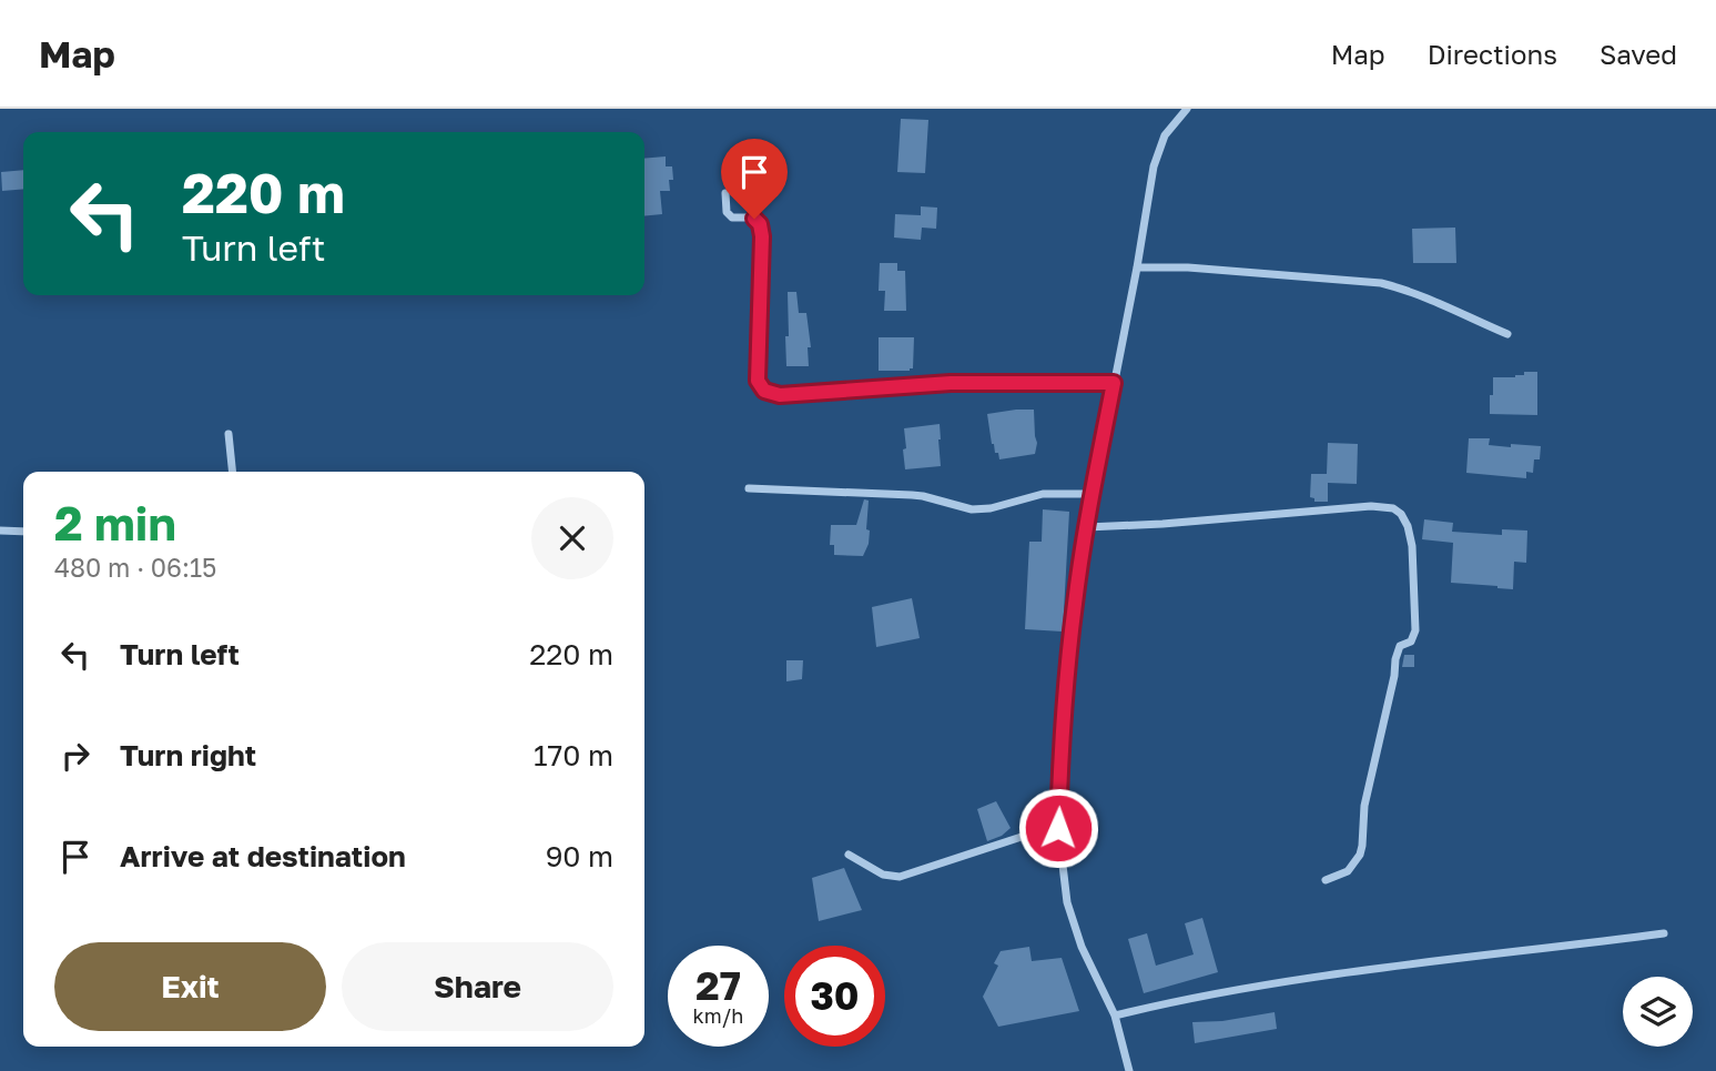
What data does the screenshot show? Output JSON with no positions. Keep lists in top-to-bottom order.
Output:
{
  "page": {
    "header": "Map",
    "nav": ["Map", "Directions", "Saved"],
    "turn": ["220 m", "Turn left"],
    "heading": ["2 min", "480 m · 06:15"],
    "list": [
      {
        "name": "Turn left",
        "value": "220 m"
      },
      {
        "name": "Turn right",
        "value": "170 m"
      },
      {
        "name": "Arrive at destination",
        "value": "90 m"
      }
    ],
    "buttons": ["Exit", "Share"],
    "speed": "27 km/h",
    "limit": "30"
  }
}
